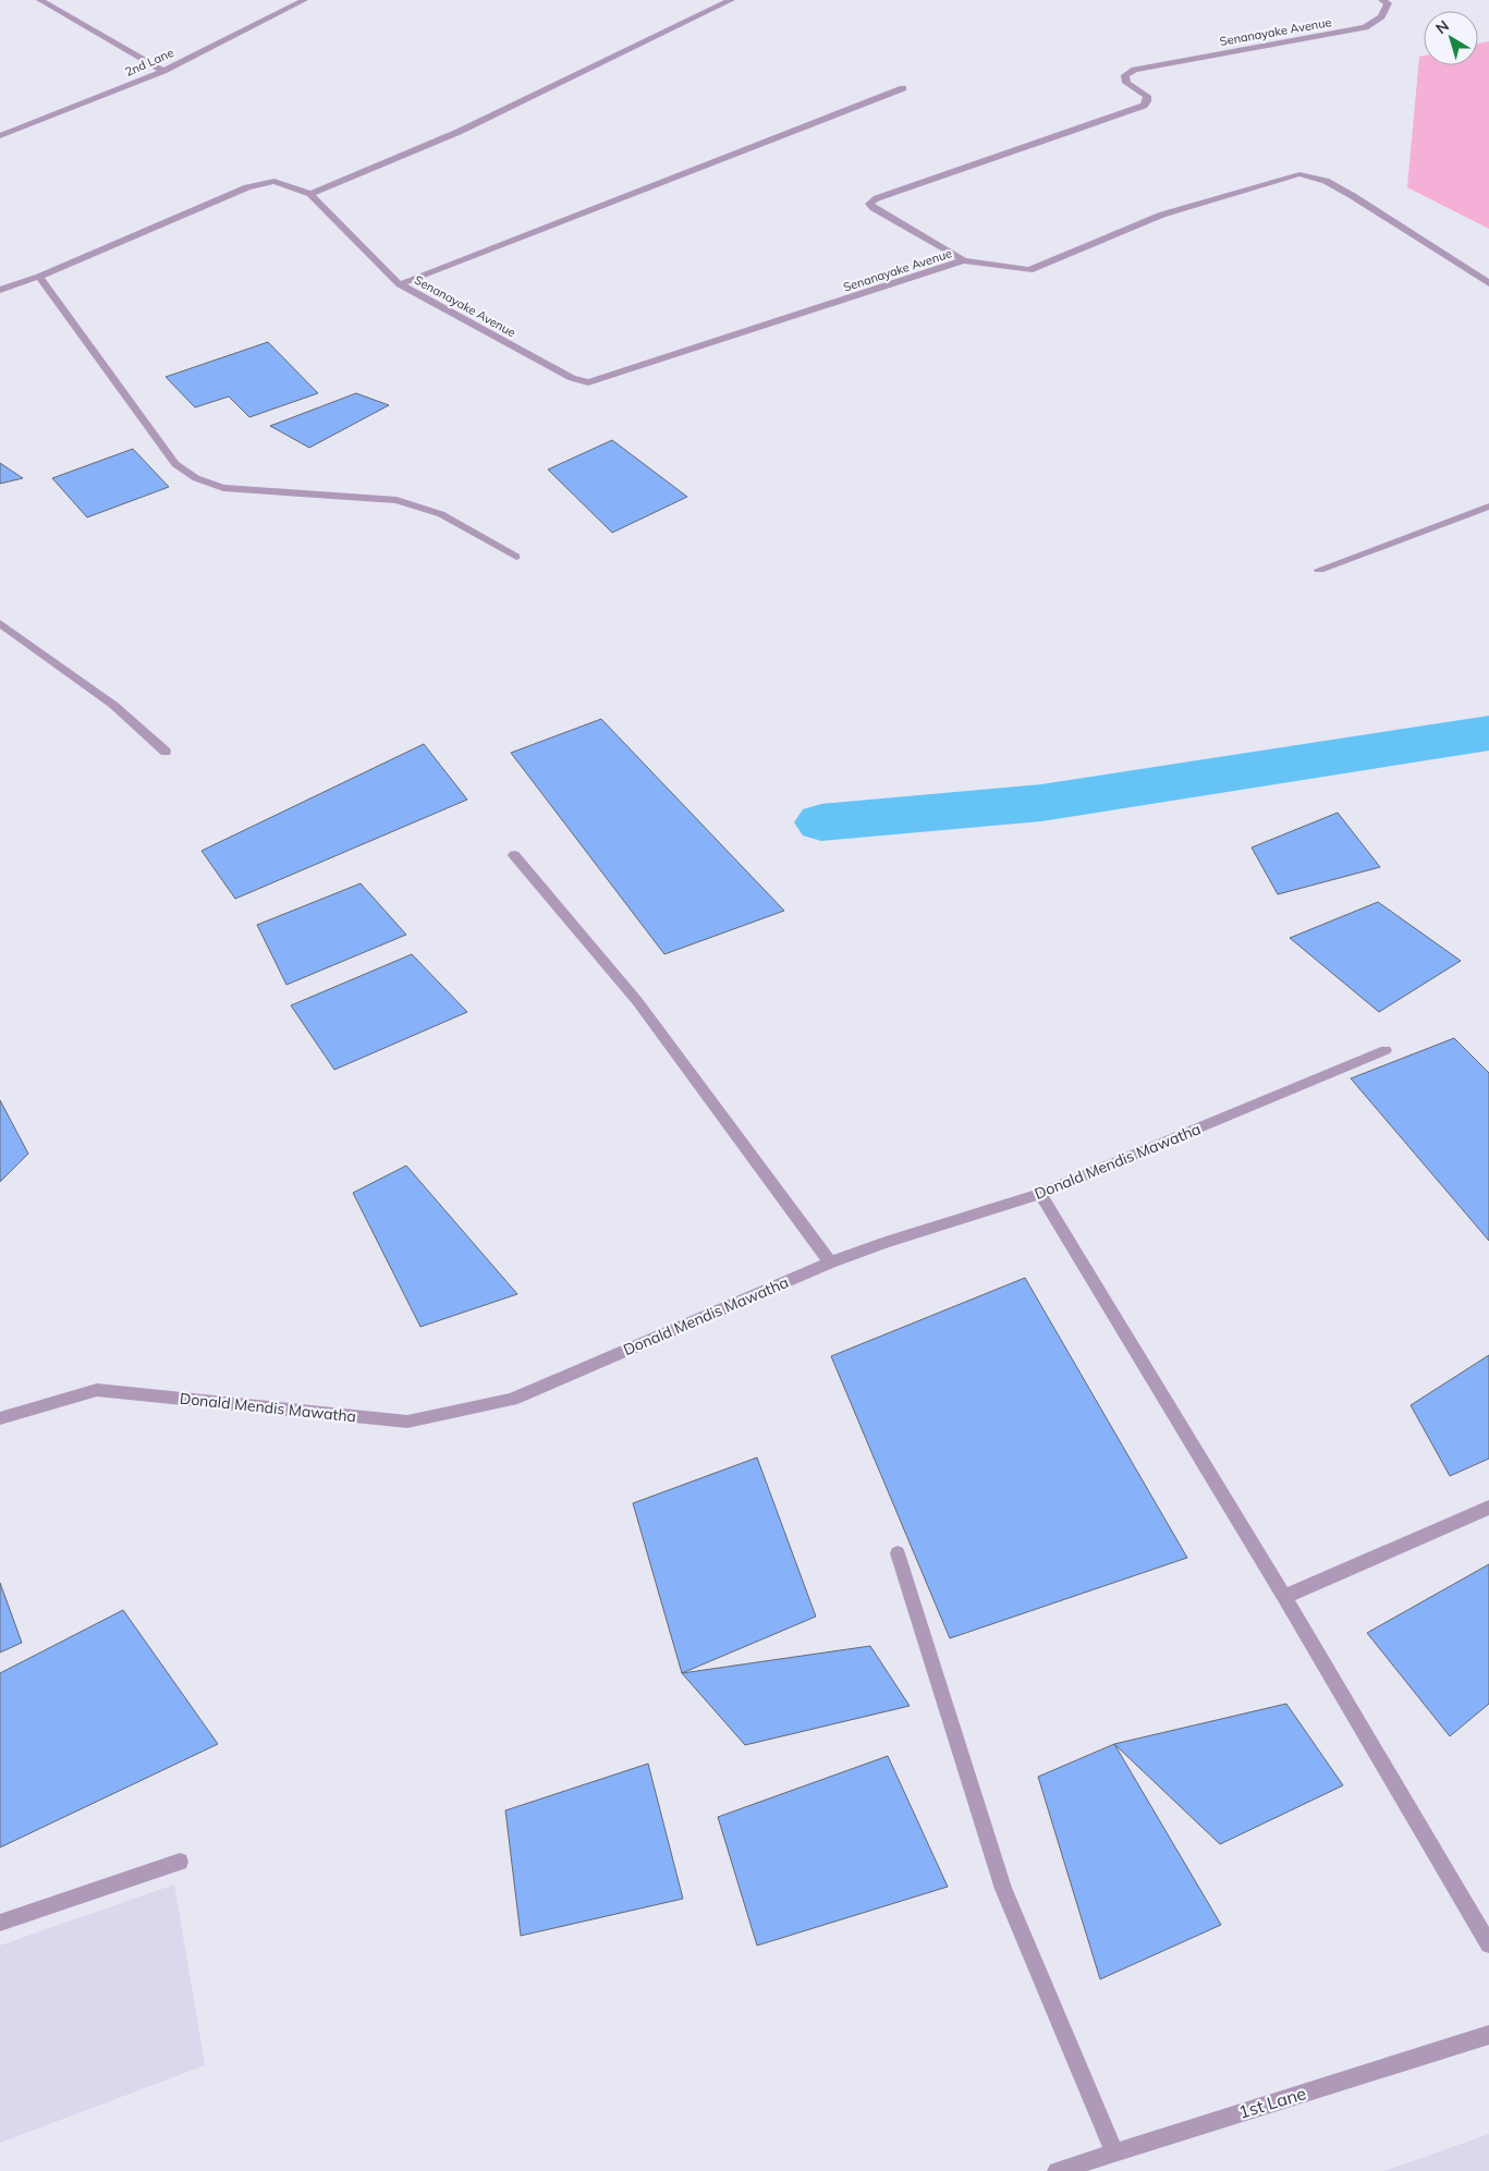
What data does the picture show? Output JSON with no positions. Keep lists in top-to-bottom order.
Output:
{
  "streets": {
    "street": [
      "Senanayake Avenue",
      "2nd Lane",
      "Donald Mendis Mawatha",
      "1st Lane"
    ]
  },
  "north": "top left"
}
